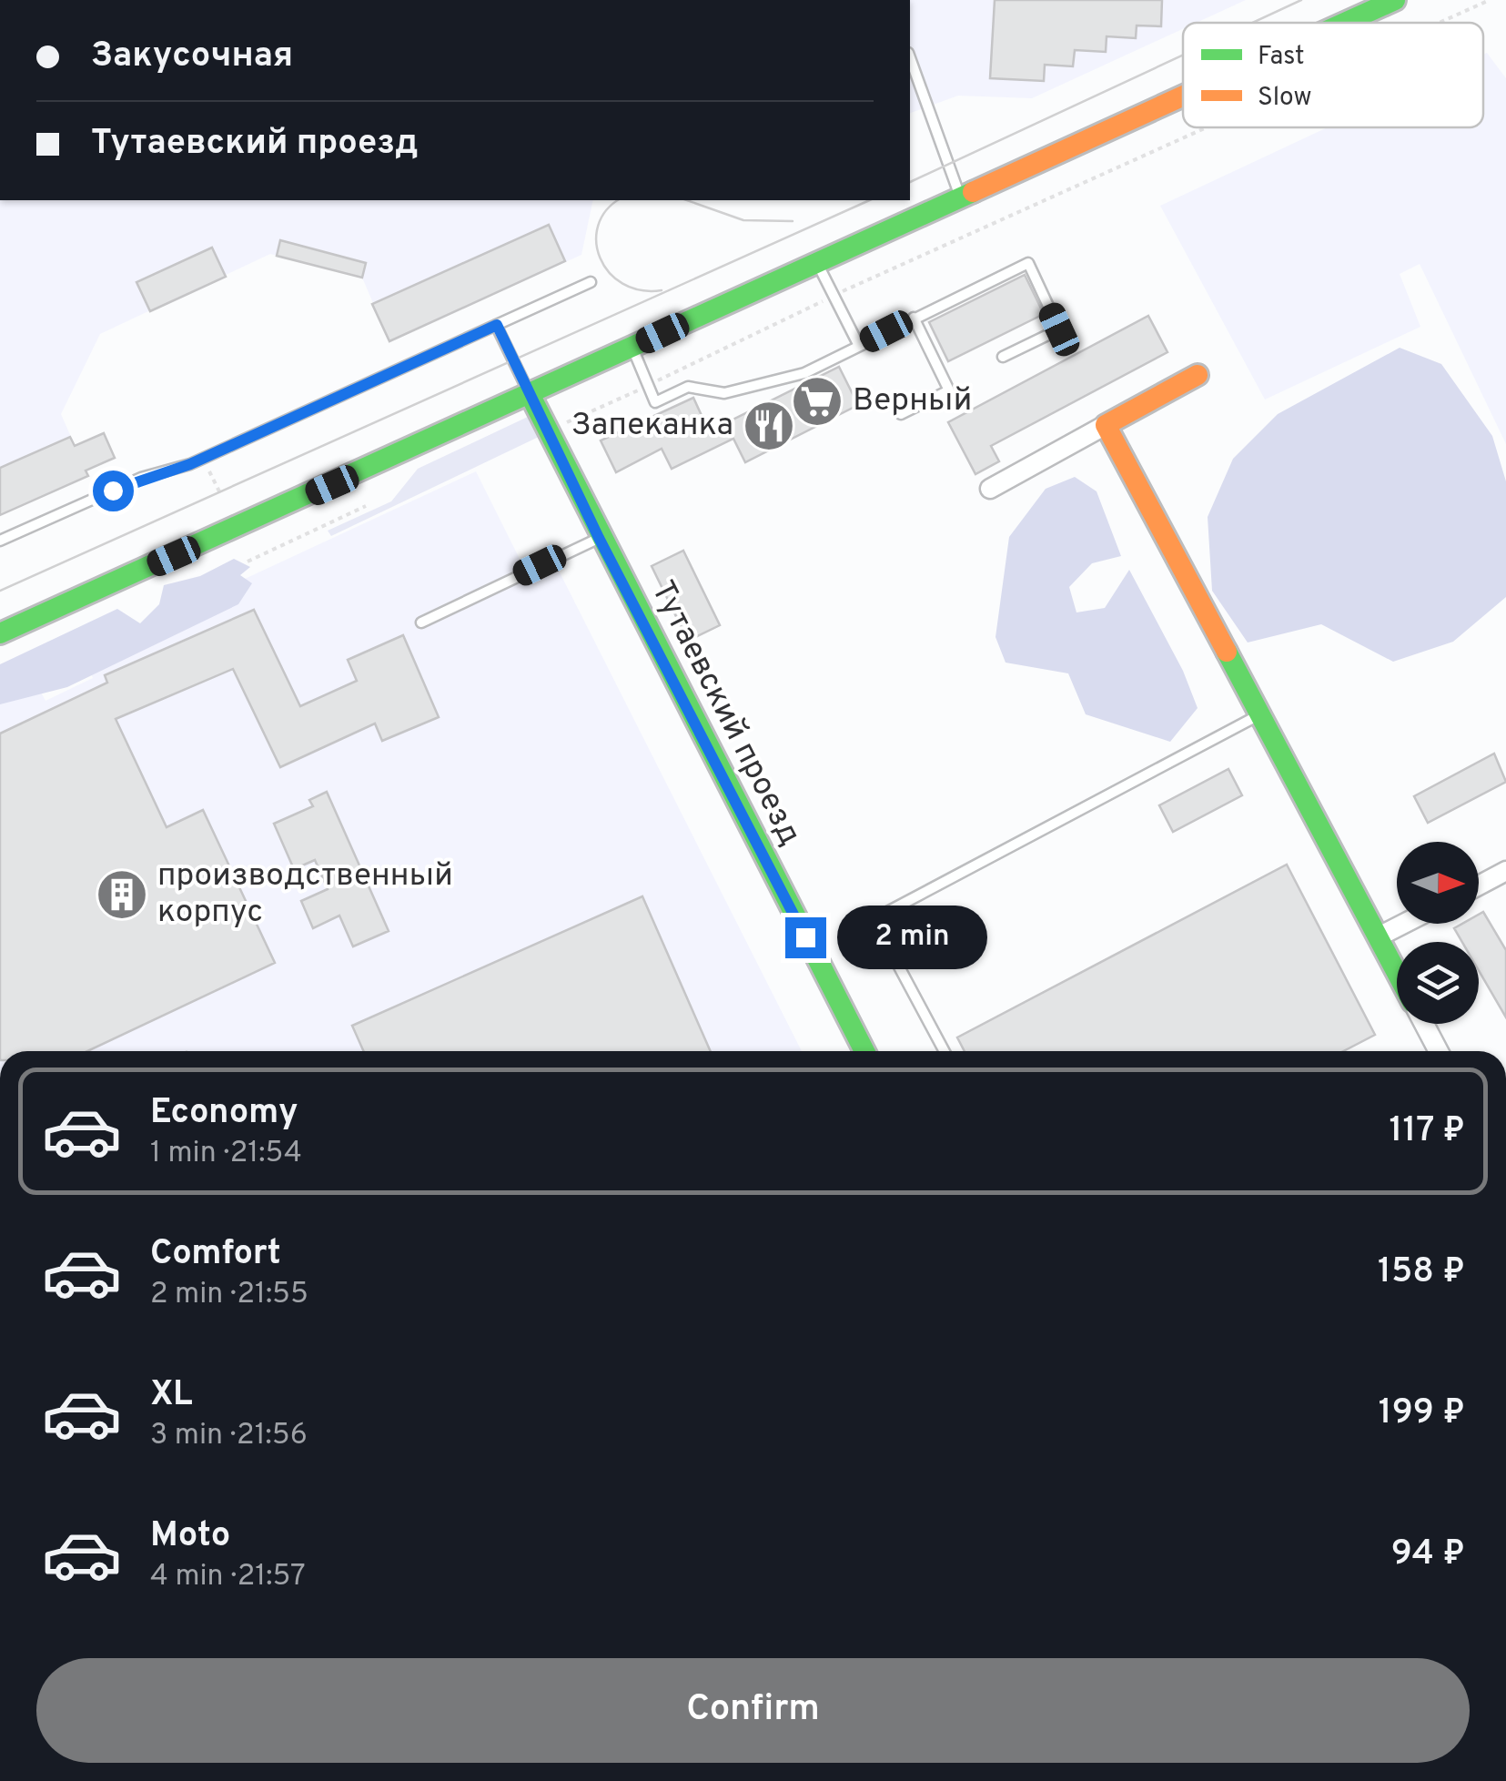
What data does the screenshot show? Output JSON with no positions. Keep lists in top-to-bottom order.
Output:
{
  "streets": {
    "main road": ["Тутаевский проезд"]
  },
  "places": {
    "supermarket": ["Верный"],
    "restaurant": ["Запеканка"],
    "building": ["производственный корпус"]
  },
  "legend": ["Fast", "Slow"],
  "north": "right",
  "page": {
    "banner": ["Закусочная", "Тутаевский проезд"],
    "bubble": "2 min",
    "list": [
      {
        "name": "Economy",
        "note": "1 min · 21:54",
        "value": "117 ₽"
      },
      {
        "name": "Comfort",
        "note": "2 min · 21:55",
        "value": "158 ₽"
      },
      {
        "name": "XL",
        "note": "3 min · 21:56",
        "value": "199 ₽"
      },
      {
        "name": "Moto",
        "note": "4 min · 21:57",
        "value": "94 ₽"
      }
    ],
    "buttons": "Confirm"
  }
}
